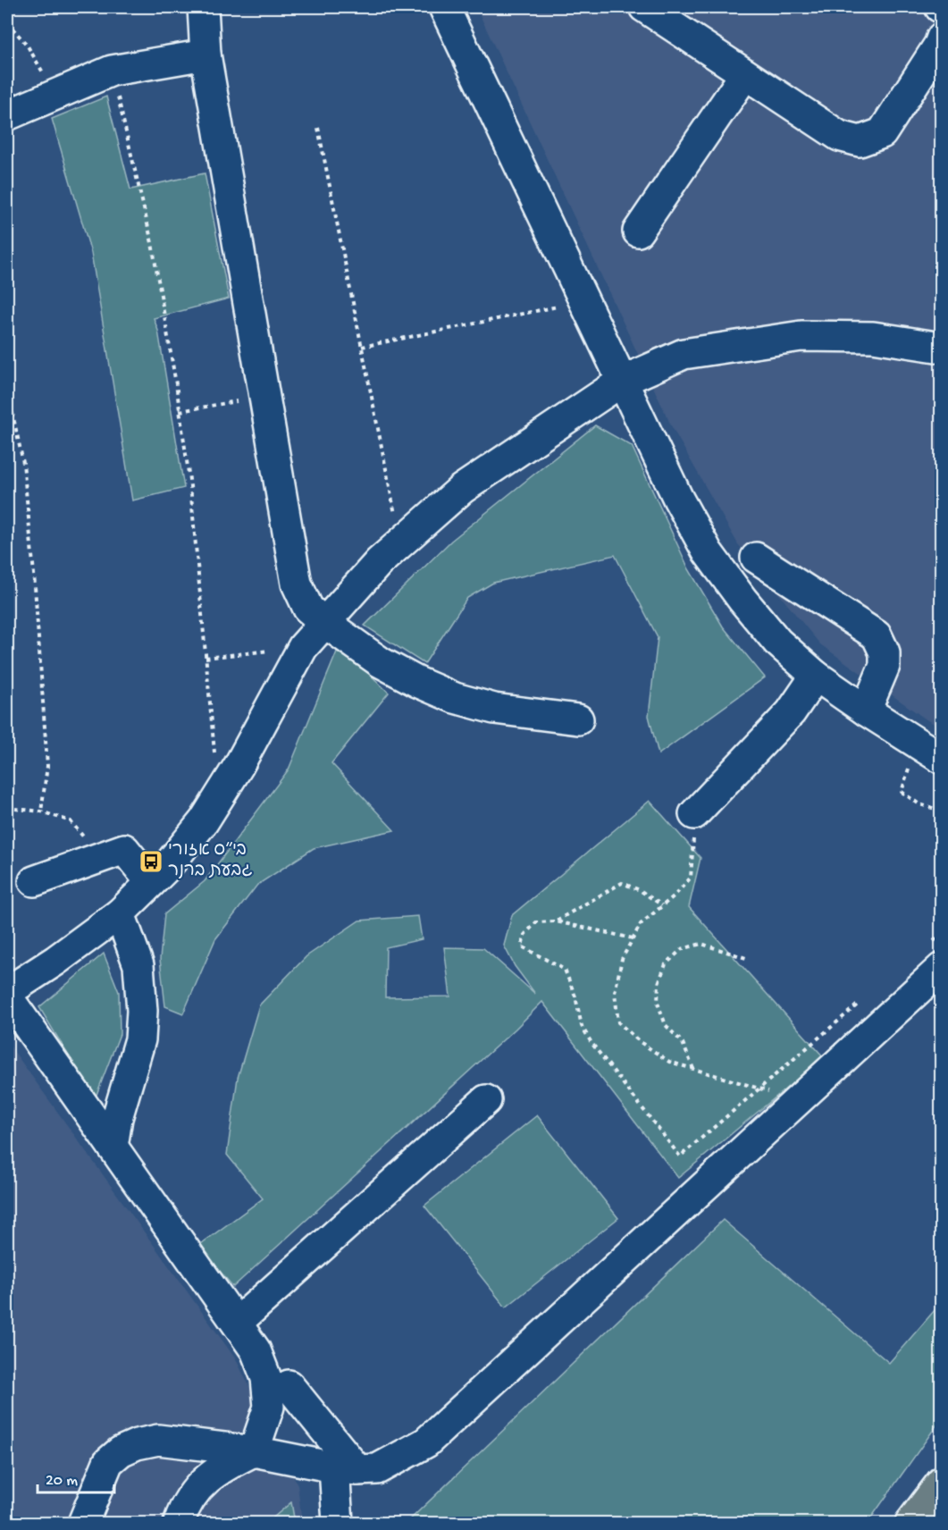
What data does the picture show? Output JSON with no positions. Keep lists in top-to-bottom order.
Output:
{
  "places": {
    "bus stop": ["בי״ס אזורי גבעת ברנר"]
  },
  "scale_bar": "20 m"
}
